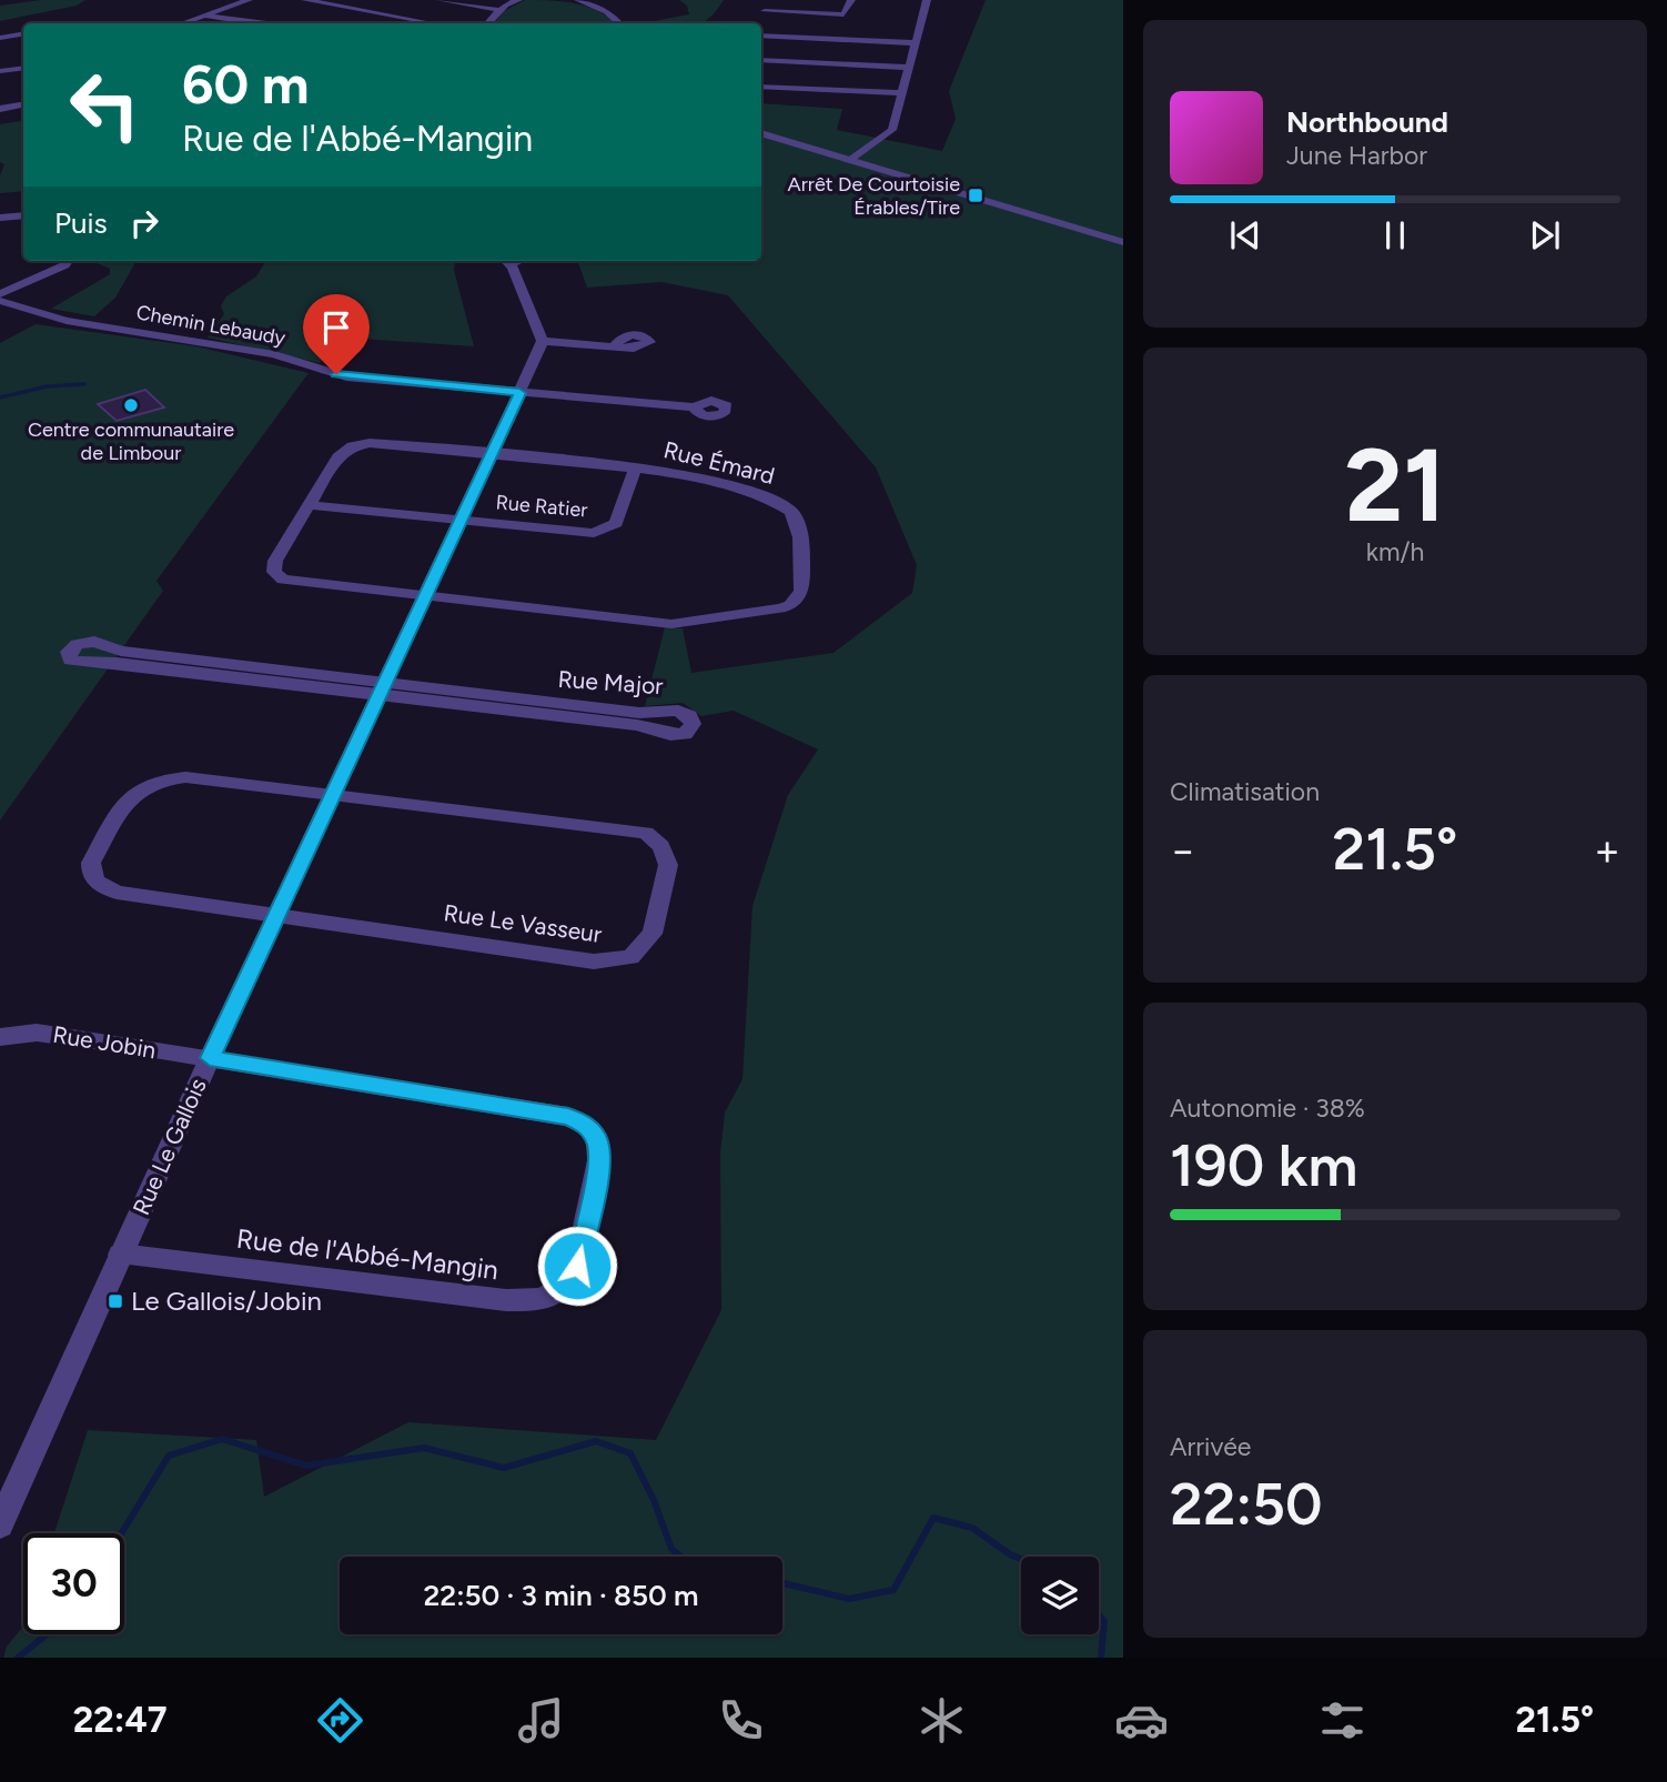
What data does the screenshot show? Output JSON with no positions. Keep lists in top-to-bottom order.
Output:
{
  "streets": {
    "street": [
      "Chemin Lebaudy",
      "Rue Émard",
      "Rue Ratier",
      "Rue Major",
      "Rue Le Vasseur",
      "Rue Jobin",
      "Rue Le Gallois",
      "Rue de l'Abbé-Mangin"
    ]
  },
  "crossings": [
    ["Chemin Lebaudy", "Rue Le Gallois"],
    ["Rue Émard", "Rue Ratier"],
    ["Rue Émard", "Rue Le Gallois"],
    ["Rue Ratier", "Rue Le Gallois"],
    ["Rue Major", "Rue Le Gallois"],
    ["Rue Le Vasseur", "Rue Le Gallois"],
    ["Rue Jobin", "Rue Le Gallois"],
    ["Rue Jobin", "Rue de l'Abbé-Mangin"],
    ["Rue Le Gallois", "Rue de l'Abbé-Mangin"]
  ],
  "places": {
    "transit": ["Arrêt De Courtoisie Érables/Tire", "Le Gallois/Jobin"],
    "other": ["Centre communautaire de Limbour"]
  },
  "page": {
    "turn": ["60 m", "Rue de l'Abbé-Mangin"],
    "song": ["Northbound", "June Harbor"],
    "then": "Puis",
    "tile": [
      ["21", "km/h"],
      "Climatisation",
      ["Autonomie · 38%", "190 km"],
      ["Arrivée", "22:50"]
    ],
    "heat": ["−", "21.5°", "+"],
    "limit": "30",
    "trip": "22:50 · 3 min · 850 m",
    "tabs": ["22:47", "21.5°"]
  }
}
